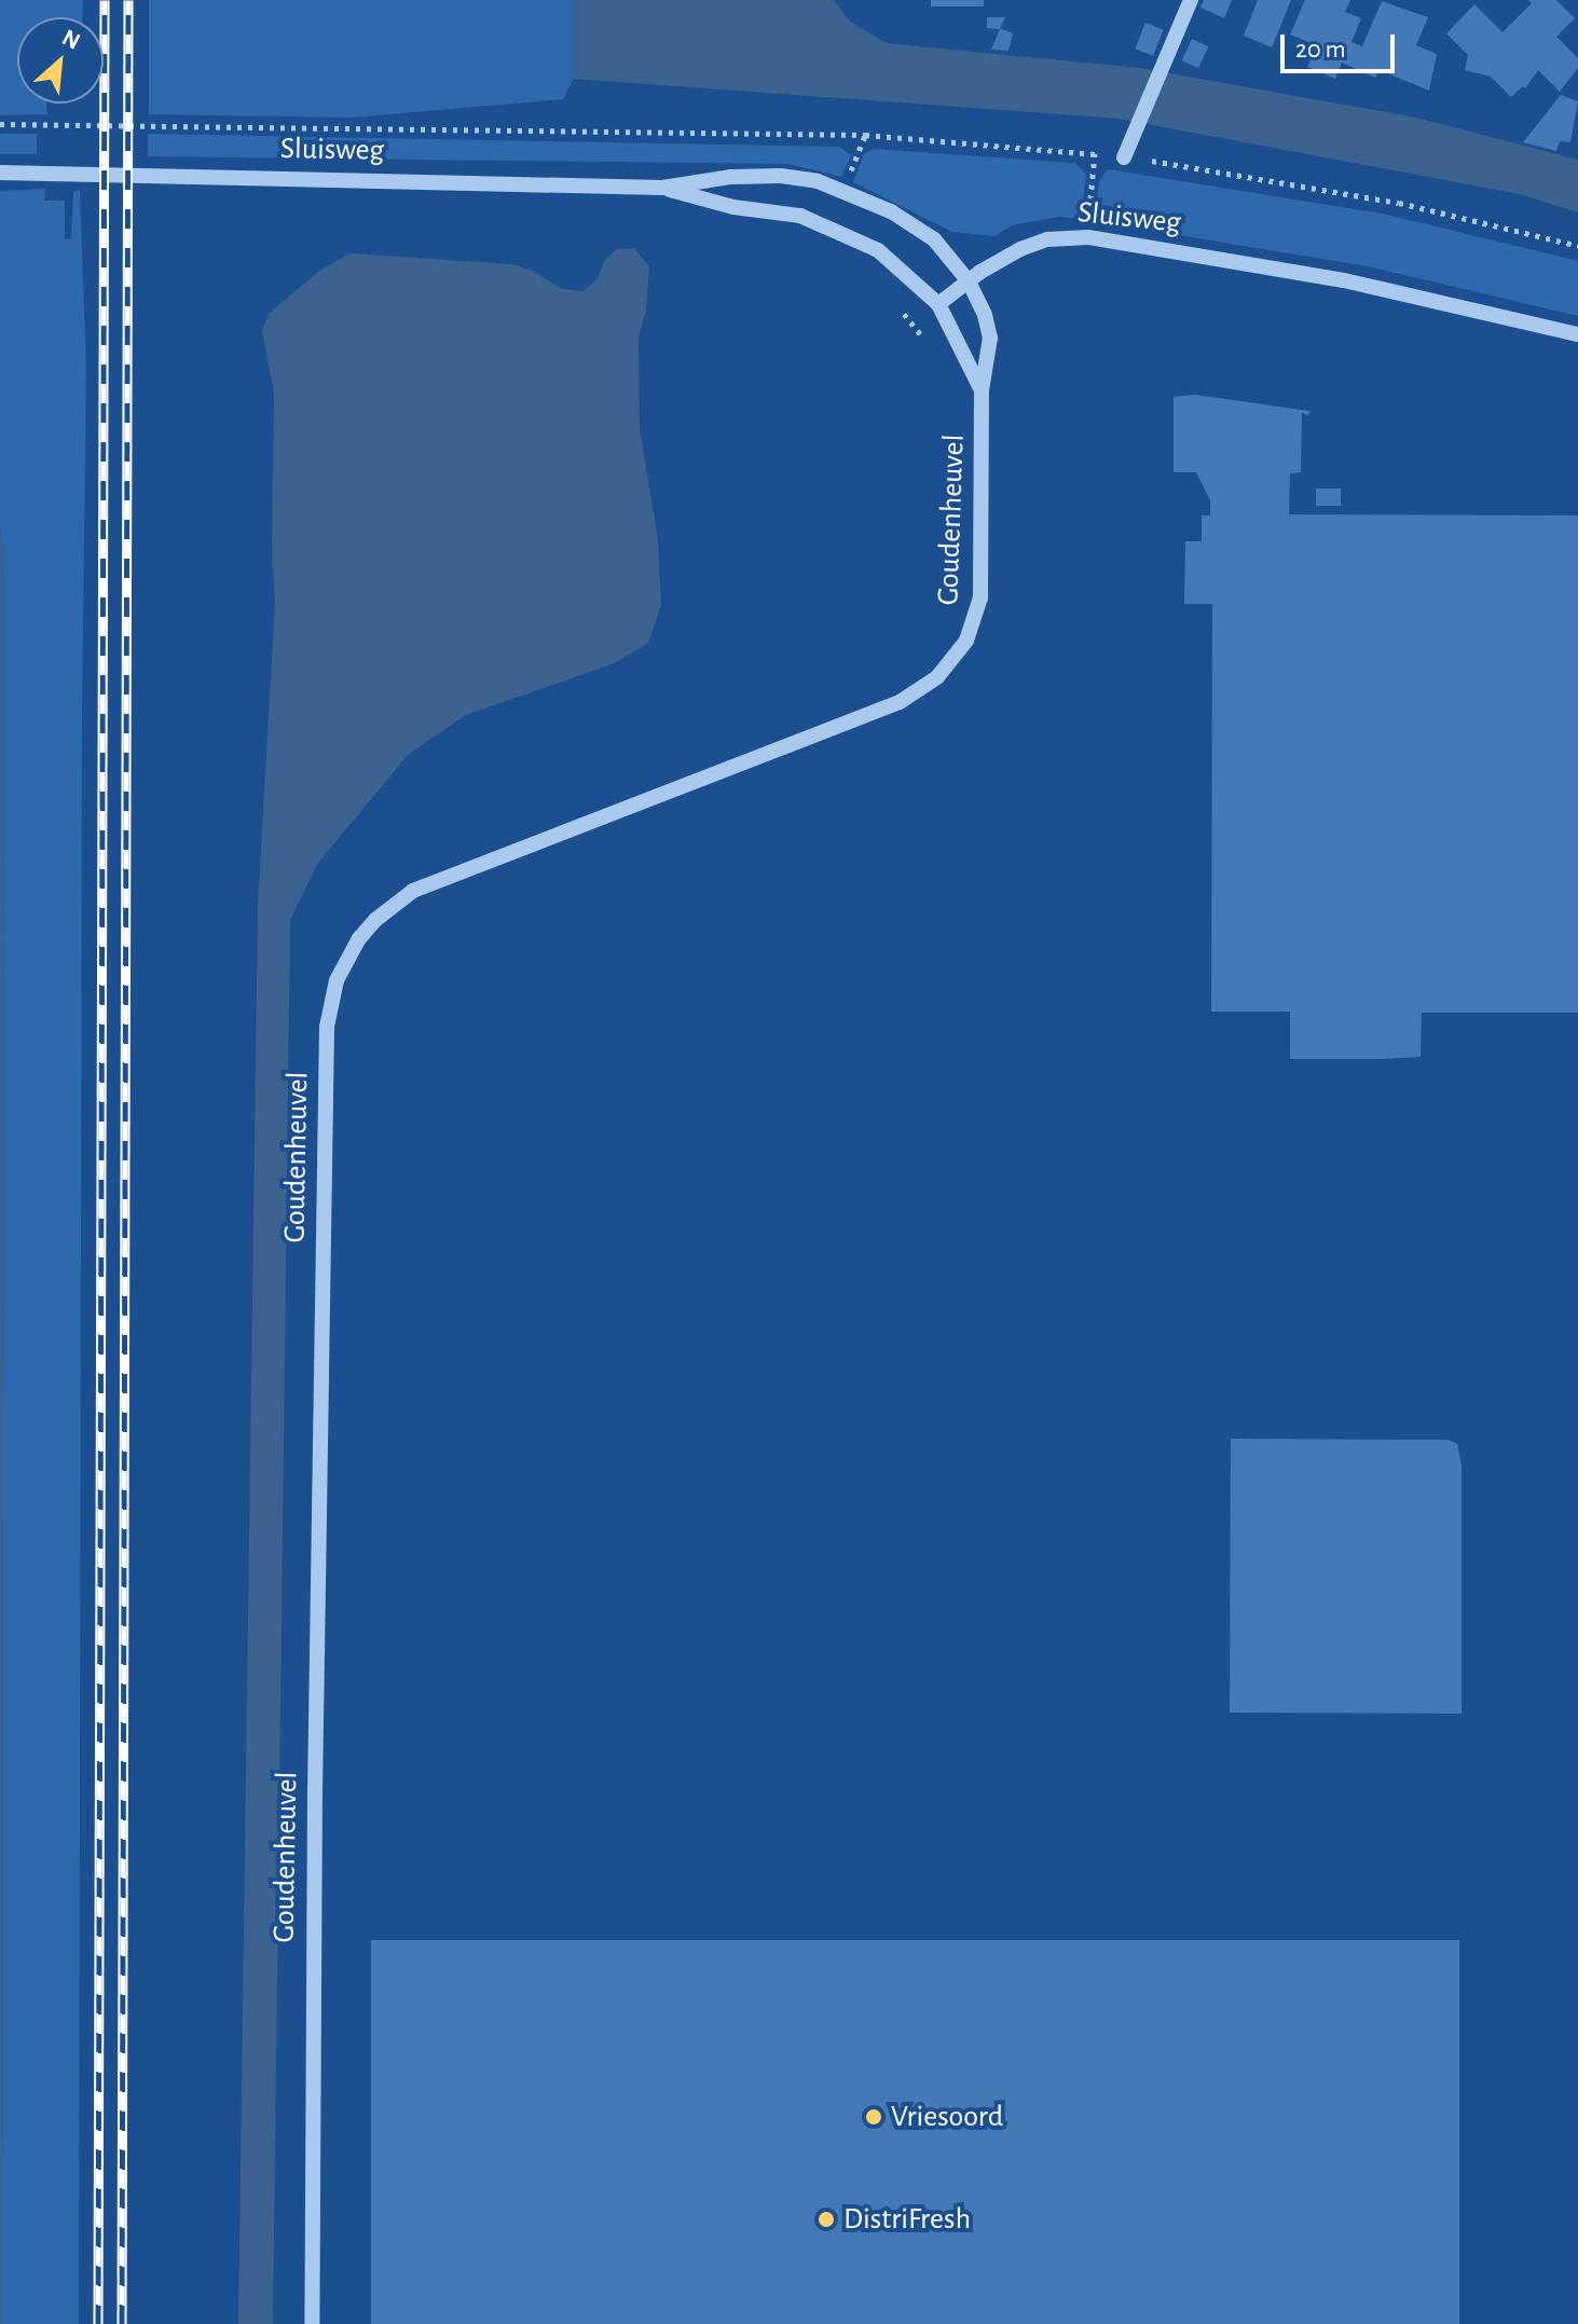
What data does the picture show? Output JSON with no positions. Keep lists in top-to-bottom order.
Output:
{
  "streets": {
    "street": ["Sluisweg", "Goudenheuvel"]
  },
  "crossings": [
    ["Sluisweg", "Goudenheuvel"]
  ],
  "places": ["Vriesoord", "DistriFresh"],
  "scale_bar": "20 m",
  "north": "top right"
}
